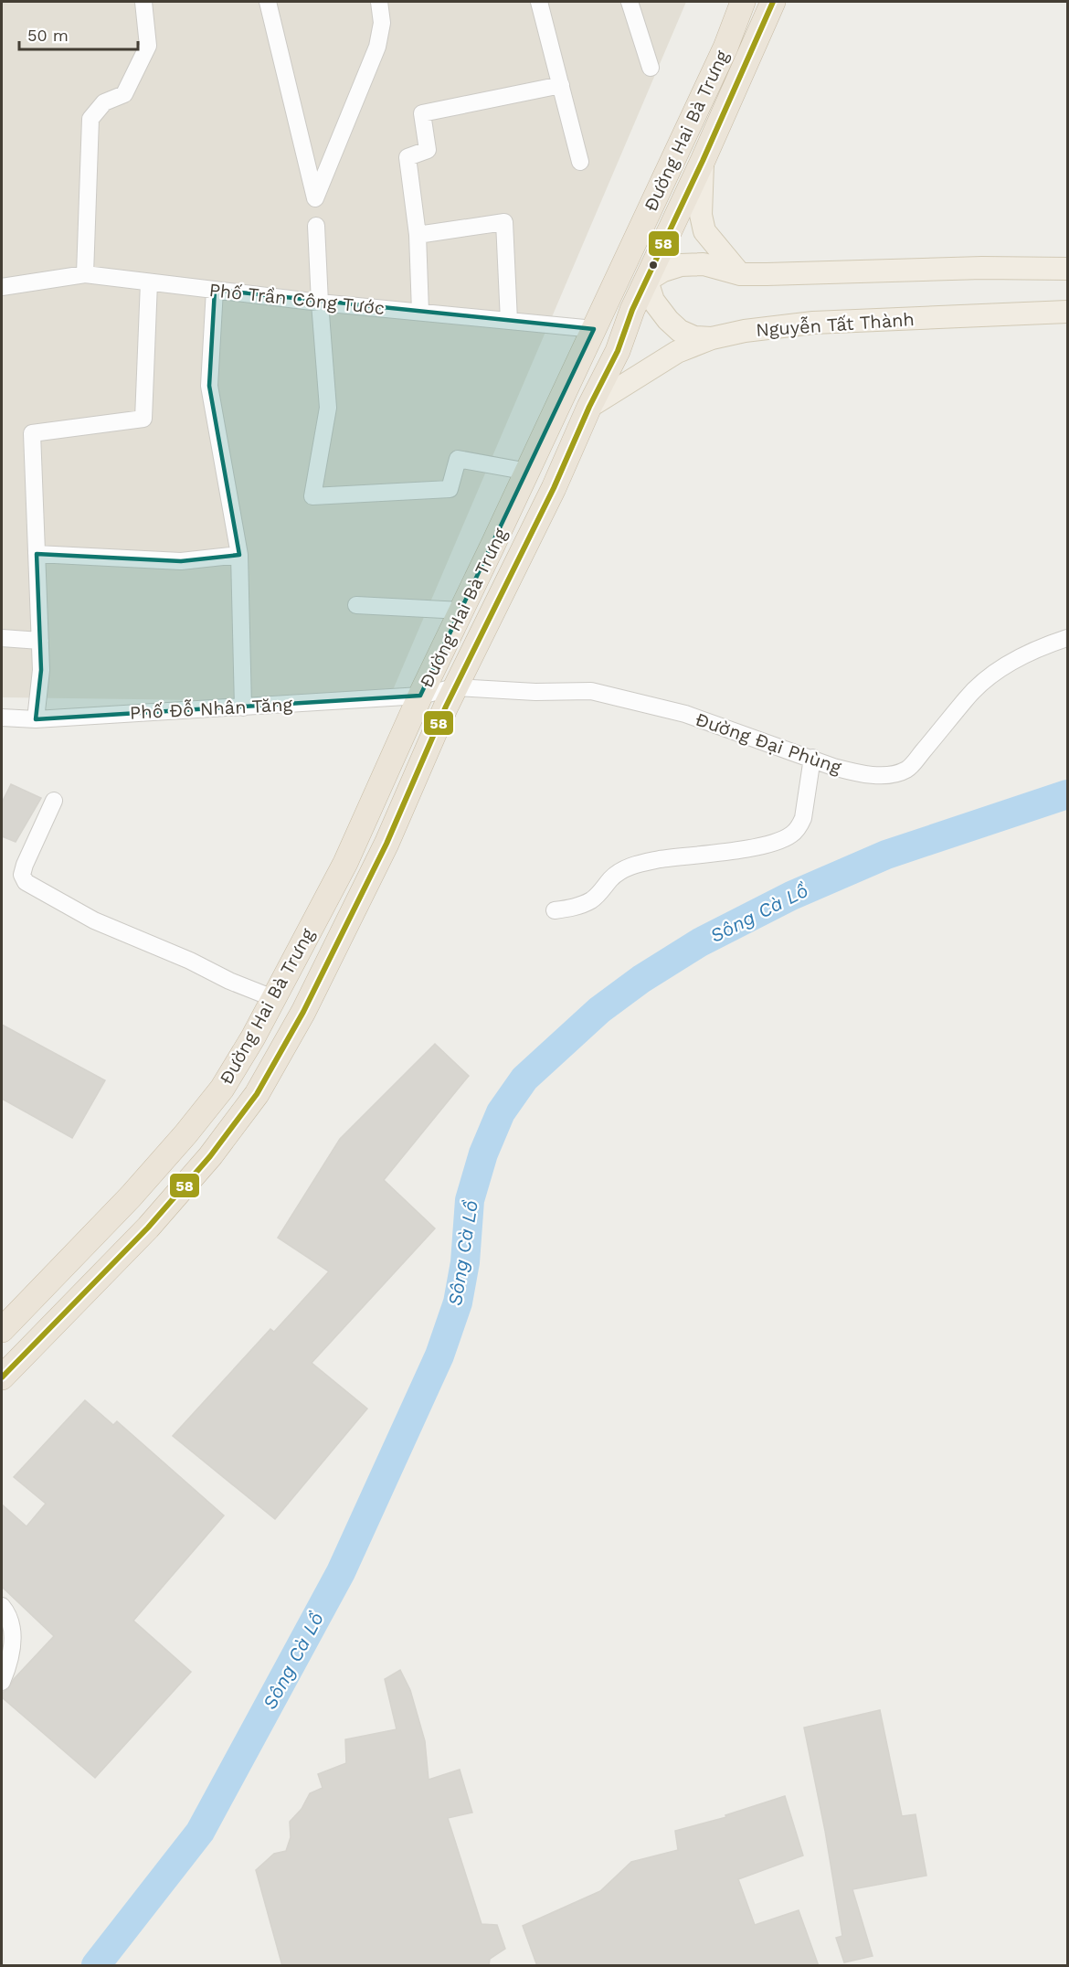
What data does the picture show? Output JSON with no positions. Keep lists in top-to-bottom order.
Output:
{
  "streets": {
    "highway": ["Đường Hai Bà Trưng"],
    "main road": ["Nguyễn Tất Thành"],
    "street": ["Phố Trần Công Tước", "Phố Đỗ Nhân Tăng", "Đường Đại Phùng"]
  },
  "crossings": [
    ["Đường Hai Bà Trưng", "Phố Trần Công Tước"],
    ["Đường Hai Bà Trưng", "Nguyễn Tất Thành"],
    ["Đường Hai Bà Trưng", "Phố Đỗ Nhân Tăng"],
    ["Đường Hai Bà Trưng", "Đường Đại Phùng"],
    ["Phố Đỗ Nhân Tăng", "Đường Đại Phùng"]
  ],
  "water": ["Sông Cà Lồ"],
  "lines": ["transit line 58"],
  "scale_bar": "50 m"
}
